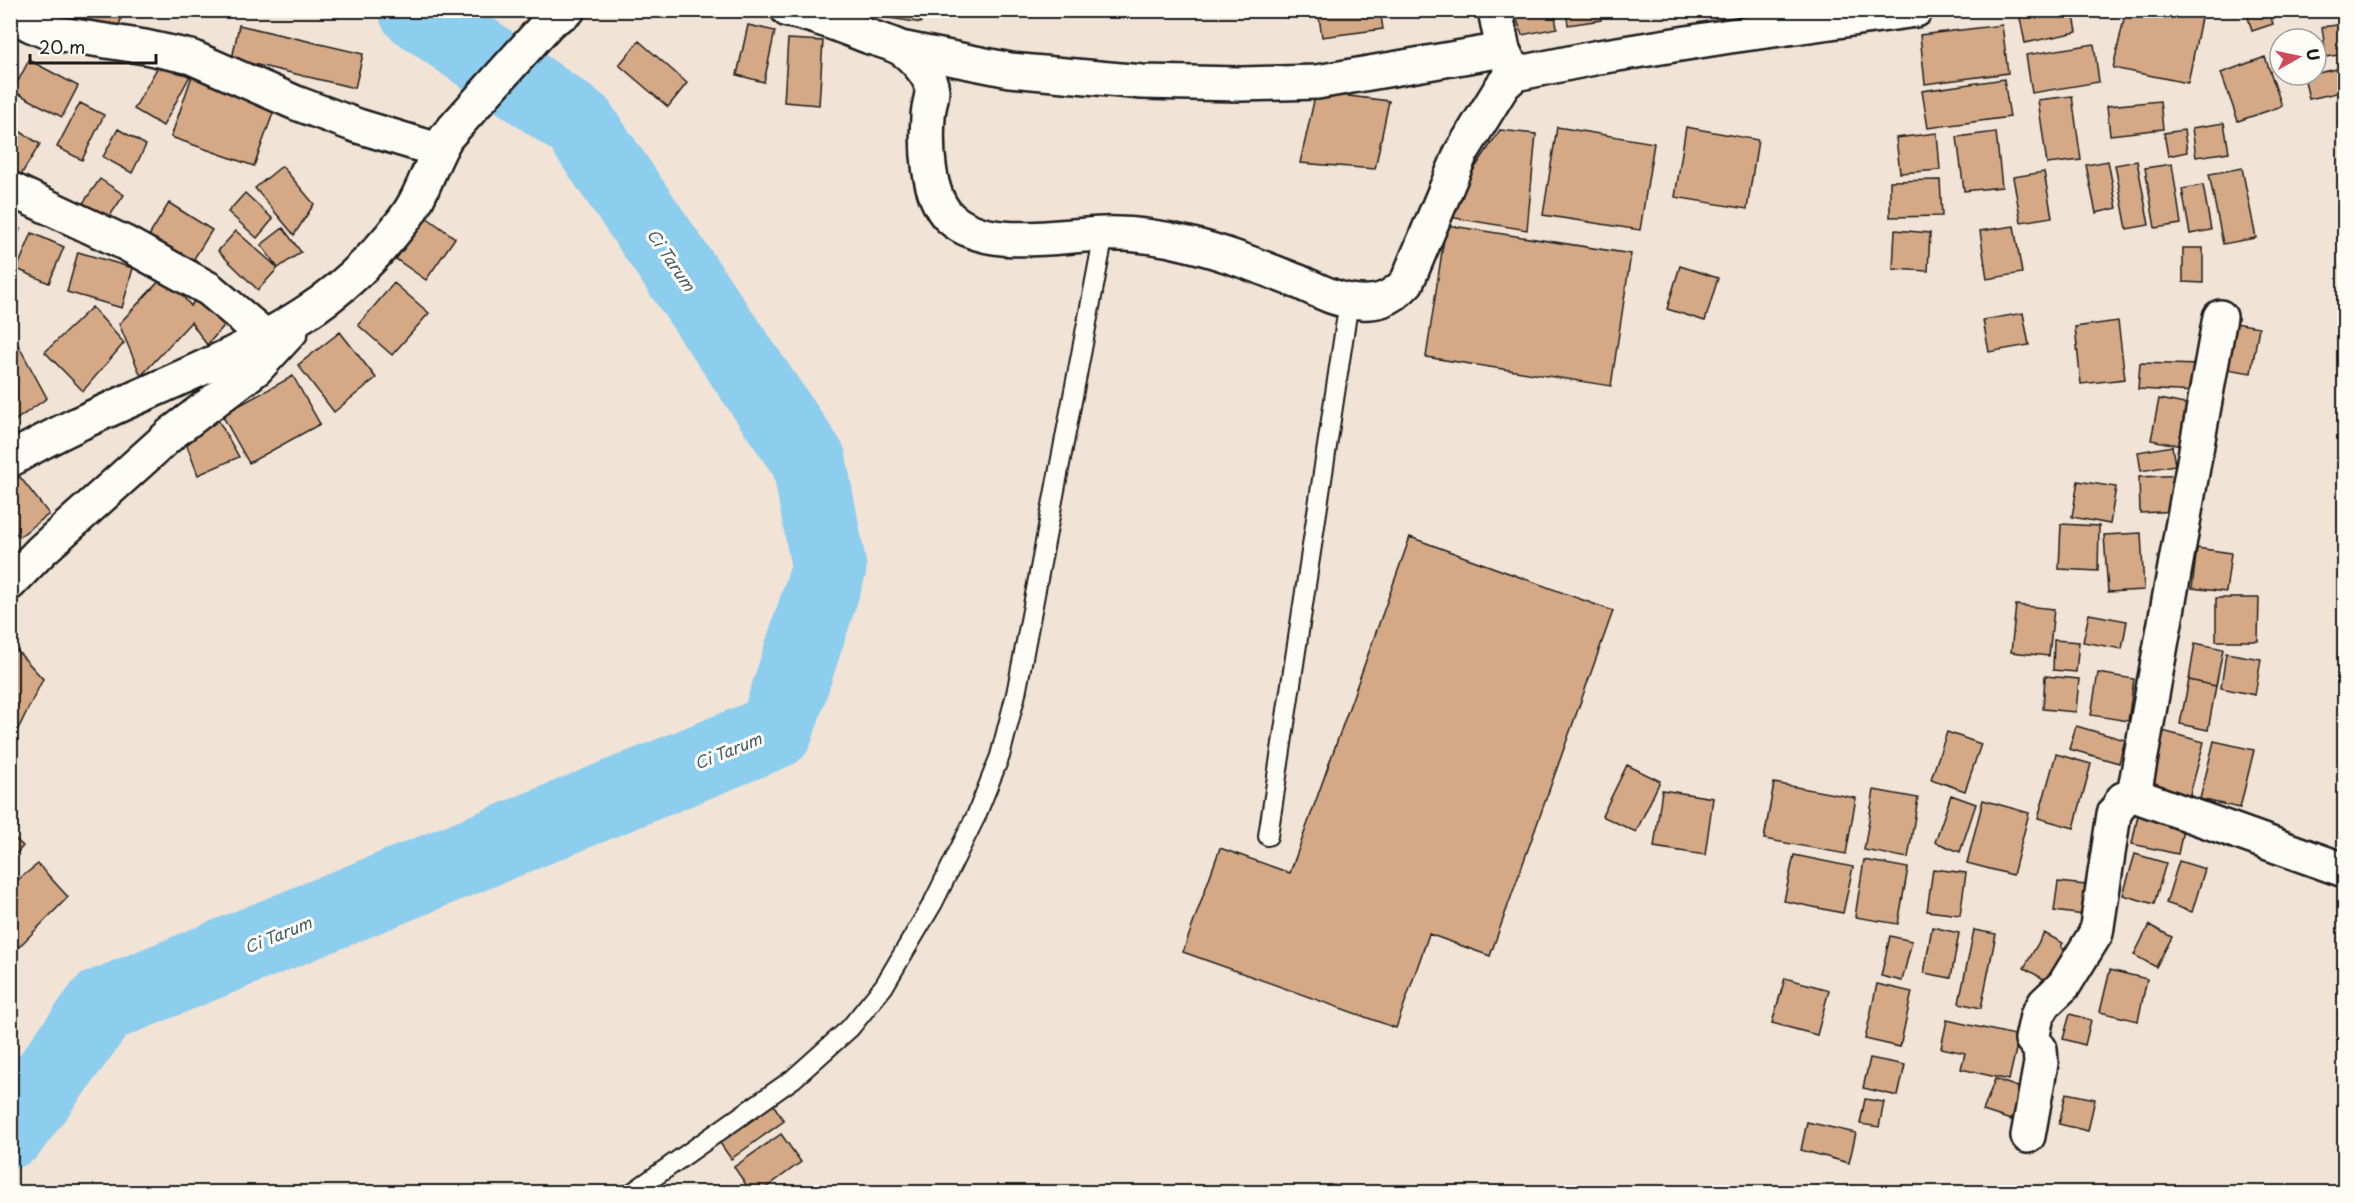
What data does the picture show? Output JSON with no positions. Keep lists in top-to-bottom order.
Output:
{
  "water": ["Ci Tarum"],
  "scale_bar": "20 m",
  "north": "right"
}
